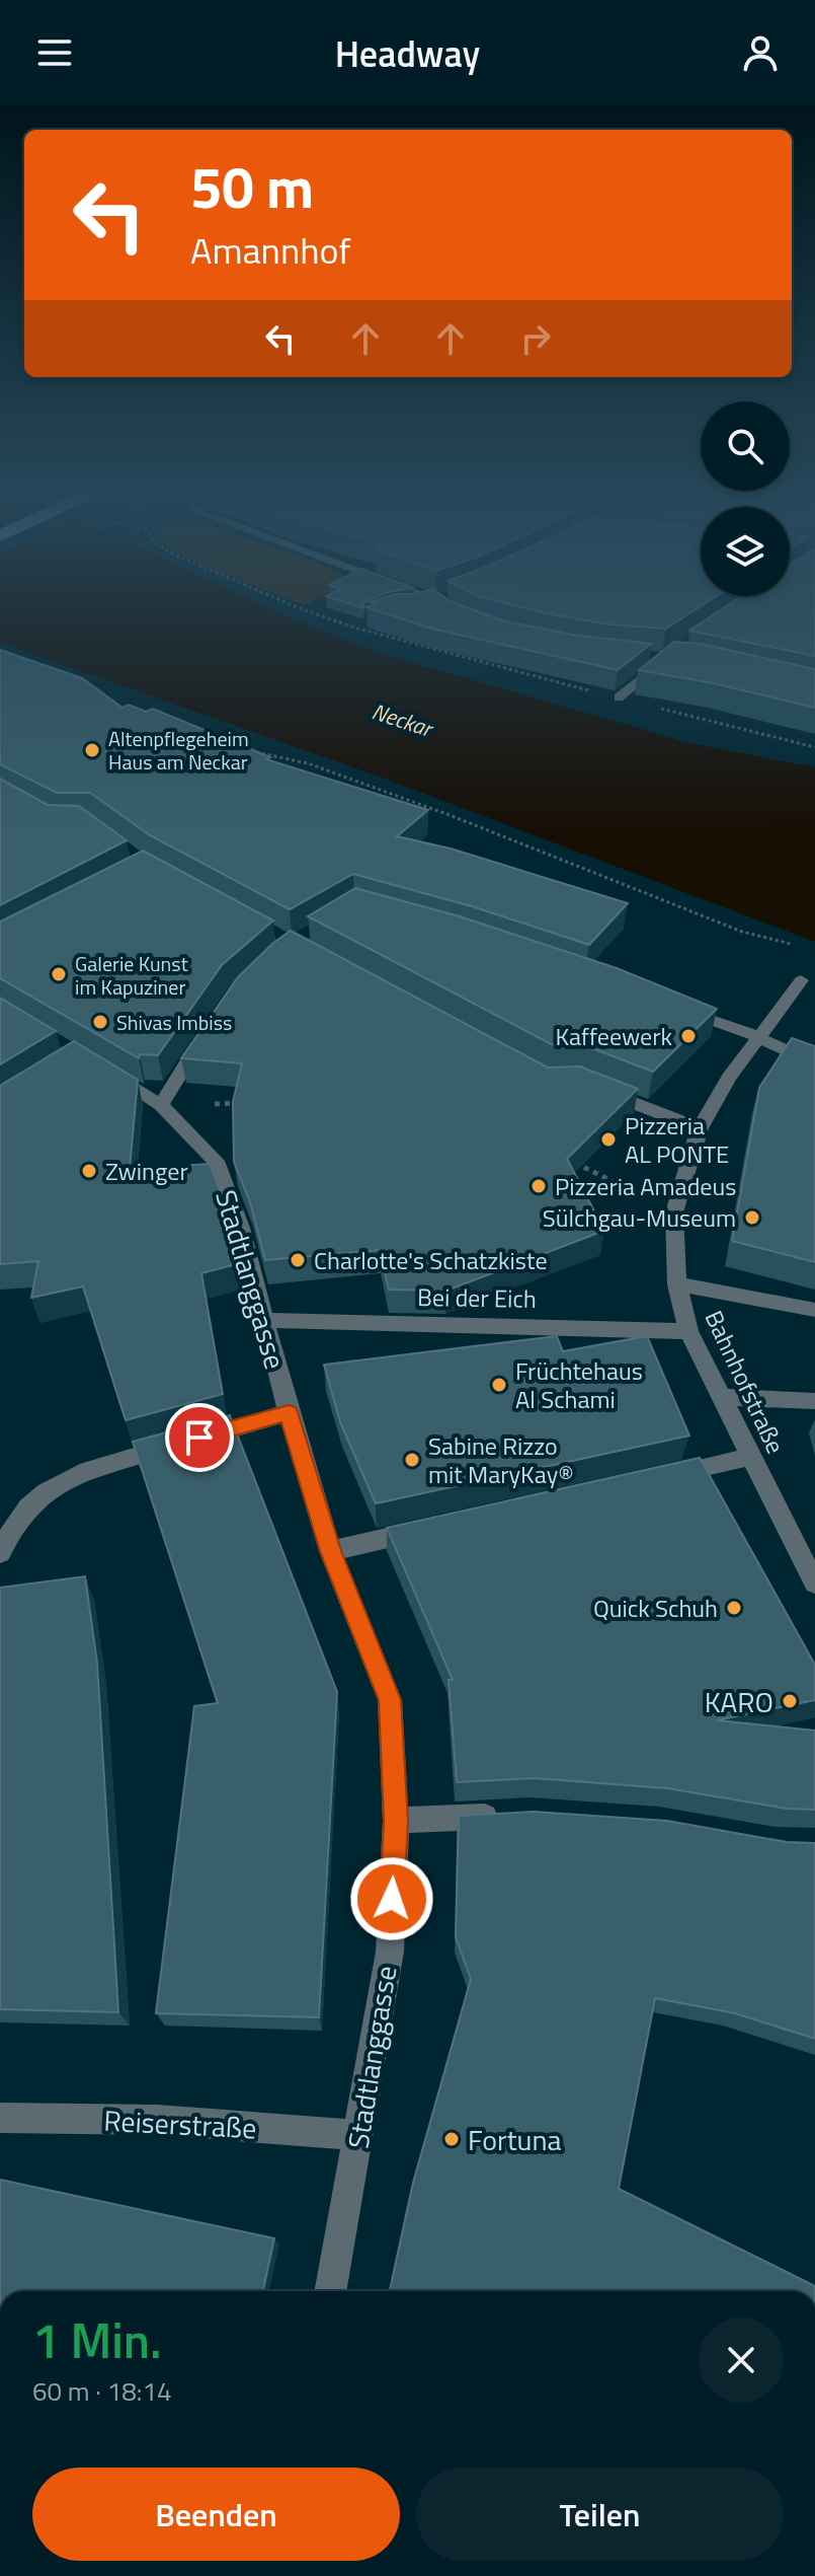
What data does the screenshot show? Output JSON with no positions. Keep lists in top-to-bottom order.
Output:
{
  "streets": {
    "street": [
      "Stadtlanggasse",
      "Bei der Eich",
      "Bahnhofstraße",
      "Reiserstraße"
    ]
  },
  "crossings": [
    ["Stadtlanggasse", "Bei der Eich"],
    ["Stadtlanggasse", "Reiserstraße"],
    ["Bei der Eich", "Bahnhofstraße"]
  ],
  "water": ["Neckar"],
  "places": [
    "Altenpflegeheim Haus am Neckar",
    "Galerie Kunst im Kapuziner",
    "Shivas Imbiss",
    "Kaffeewerk",
    "Pizzeria AL PONTE",
    "Zwinger",
    "Pizzeria Amadeus",
    "Sülchgau-Museum",
    "Charlotte's Schatzkiste",
    "Früchtehaus Al Schami",
    "Sabine Rizzo mit MaryKay®",
    "Quick Schuh",
    "KARO",
    "Fortuna"
  ],
  "page": {
    "header": "Headway",
    "turn": ["50 m", "Amannhof"],
    "heading": ["1 Min.", "60 m · 18:14"],
    "buttons": ["Beenden", "Teilen"]
  }
}
